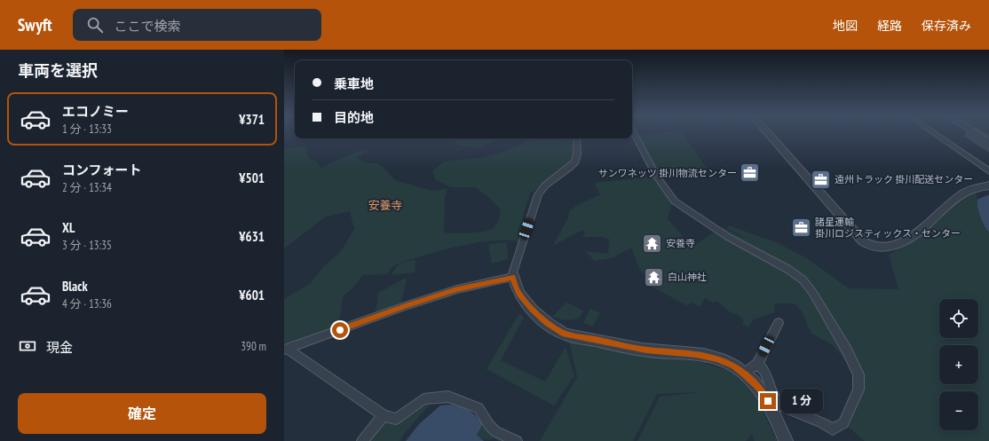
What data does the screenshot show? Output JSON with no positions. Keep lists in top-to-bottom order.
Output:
{
  "districts": ["安養寺"],
  "places": {
    "office": ["サンワネッツ 掛川物流センター", "遠州トラック 掛川配送センター", "諸星運輸 掛川ロジスティックス・センター"],
    "temple": ["安養寺", "白山神社"]
  },
  "page": {
    "header": "Swyft",
    "search": "ここで検索",
    "nav": ["地図", "経路", "保存済み"],
    "heading": "車両を選択",
    "banner": ["乗車地", "目的地"],
    "list": [
      {
        "name": "エコノミー",
        "note": "1 分 · 13:33",
        "value": "¥371"
      },
      {
        "name": "コンフォート",
        "note": "2 分 · 13:34",
        "value": "¥501"
      },
      {
        "name": "XL",
        "note": "3 分 · 13:35",
        "value": "¥631"
      },
      {
        "name": "Black",
        "note": "4 分 · 13:36",
        "value": "¥601"
      }
    ],
    "map_buttons": ["+", "−"],
    "pay": ["現金", "390 m"],
    "buttons": "確定",
    "bubble": "1 分"
  }
}
